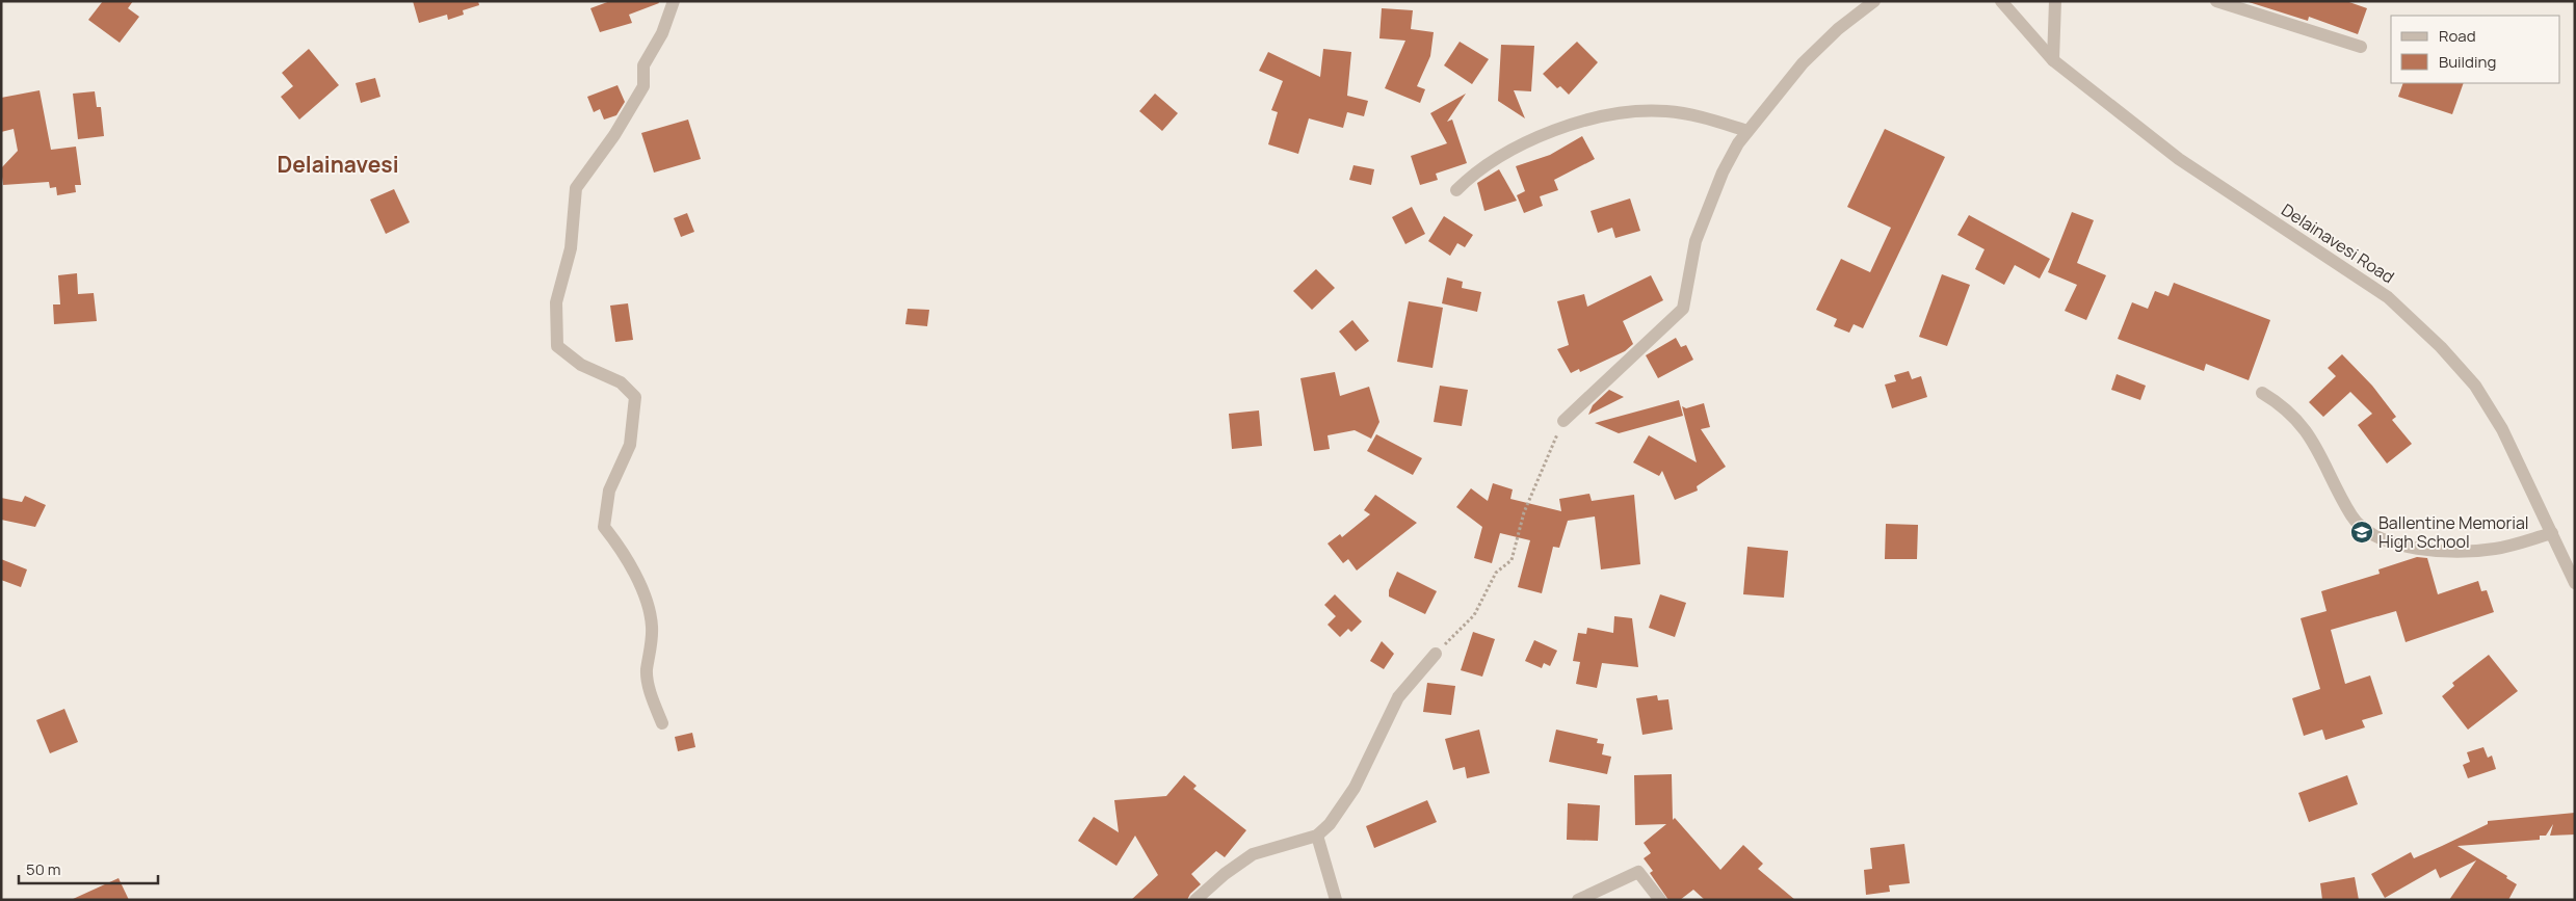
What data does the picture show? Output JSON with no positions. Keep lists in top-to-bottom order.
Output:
{
  "streets": {
    "street": ["Delainavesi Road"]
  },
  "districts": ["Delainavesi"],
  "places": {
    "school or university": ["Ballentine Memorial High School"]
  },
  "legend": ["Road", "Building"],
  "scale_bar": "50 m"
}
